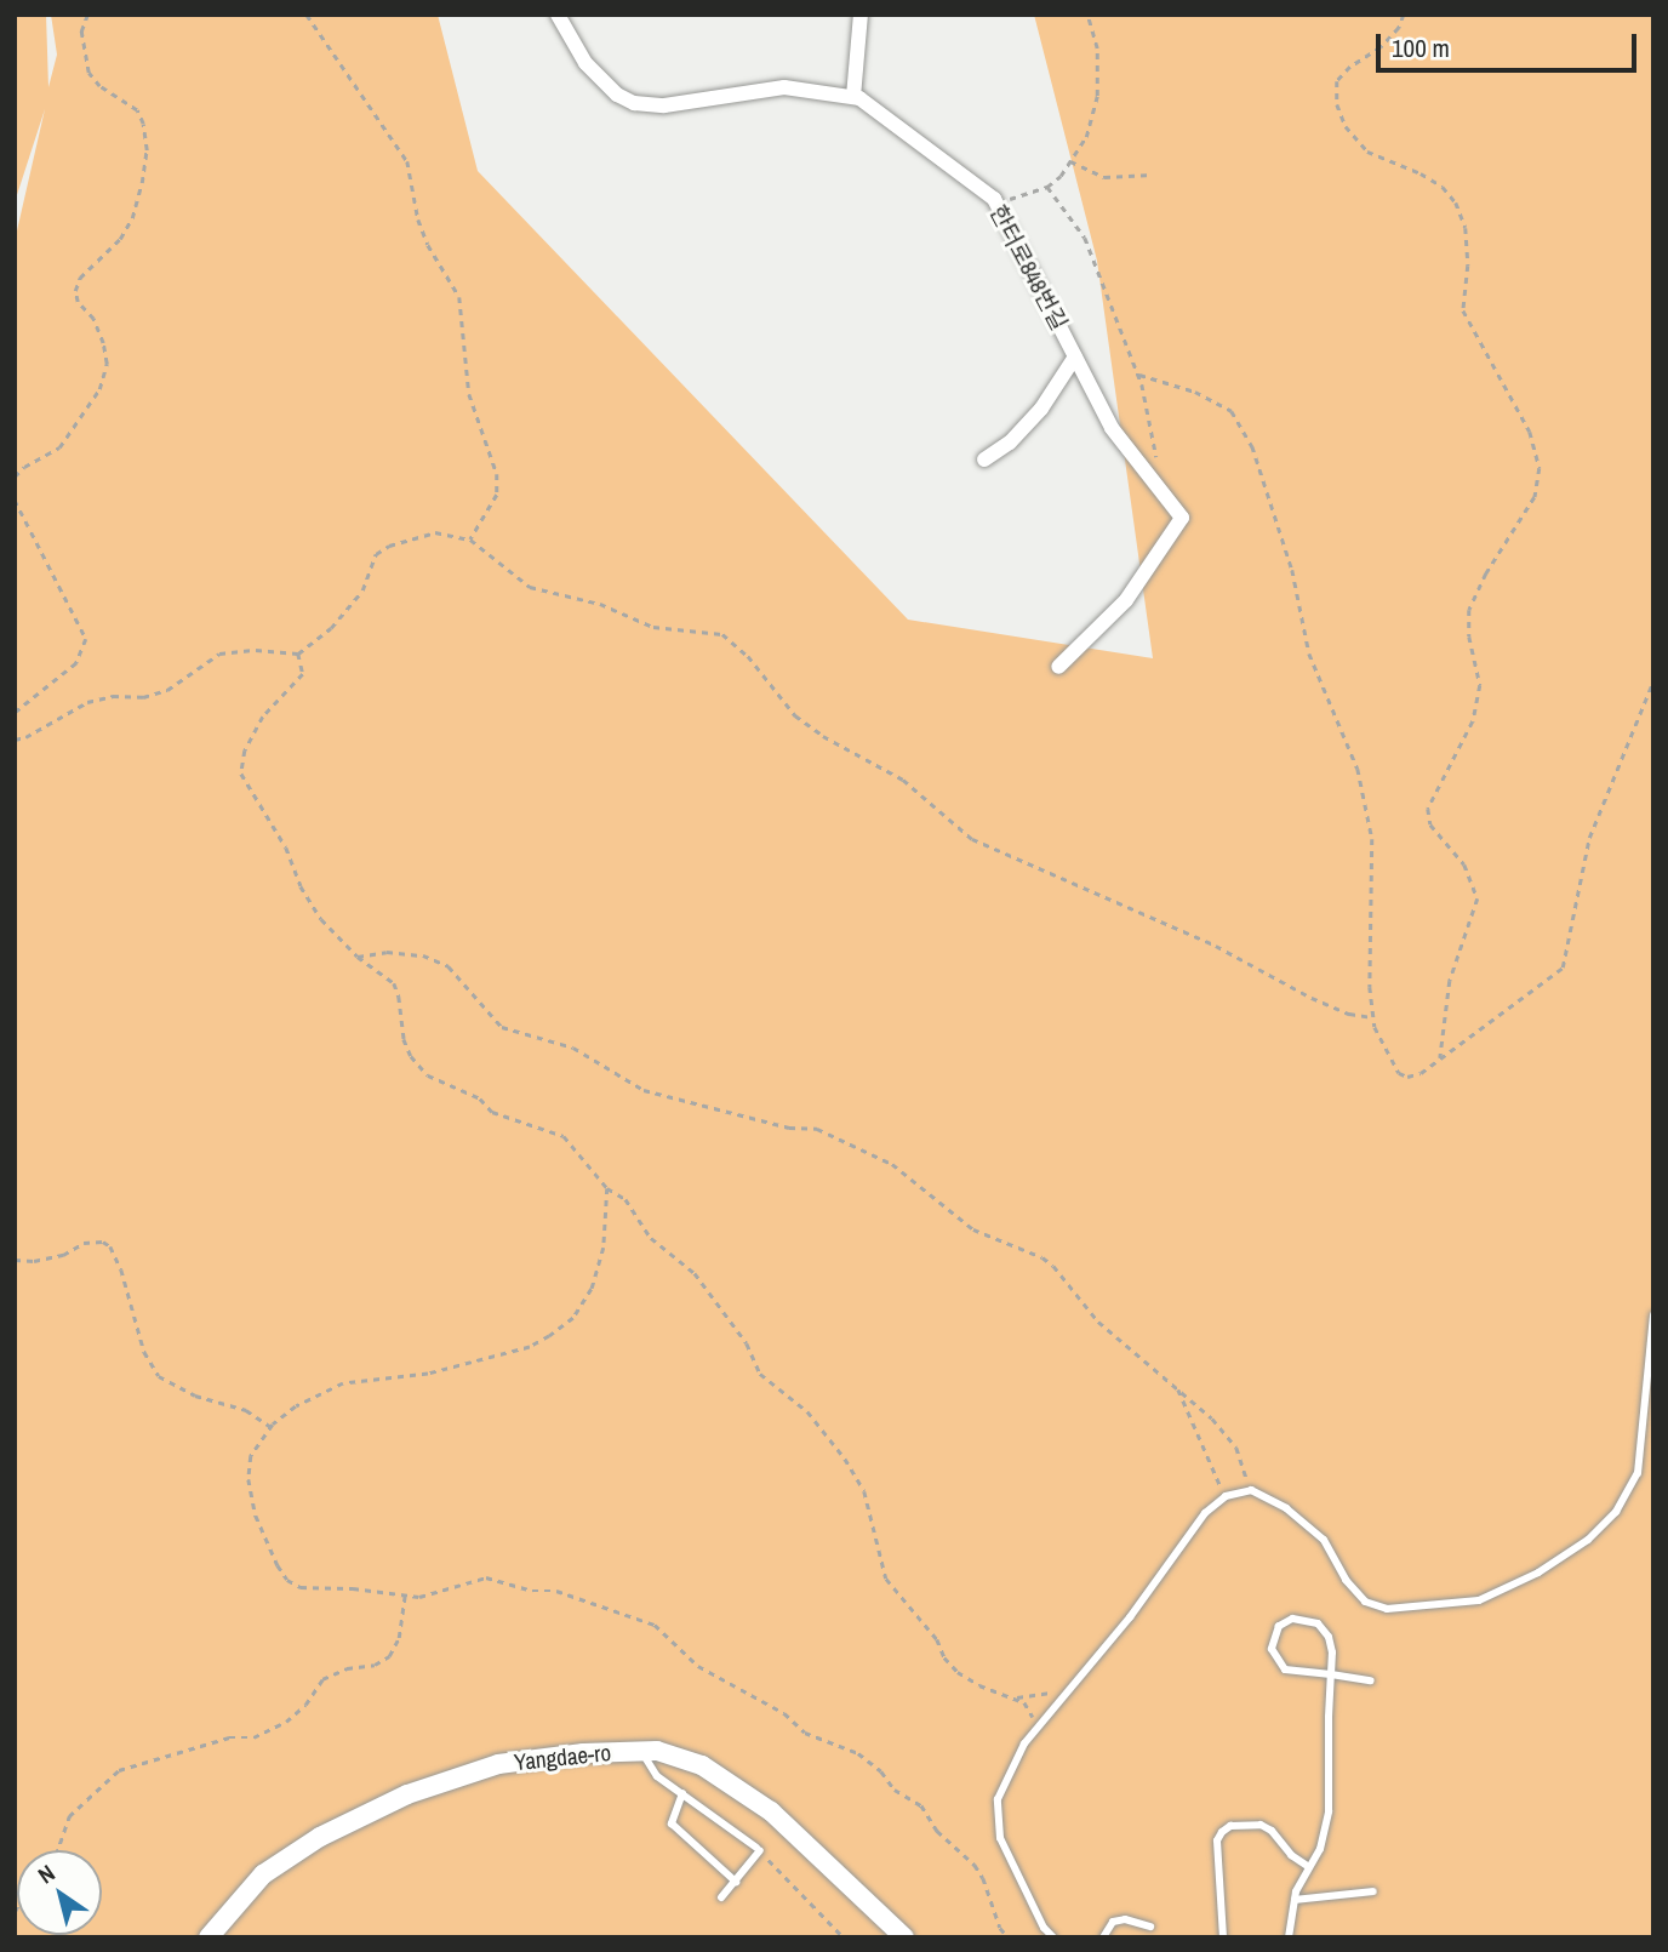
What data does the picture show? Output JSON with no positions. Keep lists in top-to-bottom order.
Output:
{
  "streets": {
    "street": ["한터로848번길", "Yangdae-ro"]
  },
  "scale_bar": "100 m",
  "north": "top left"
}
